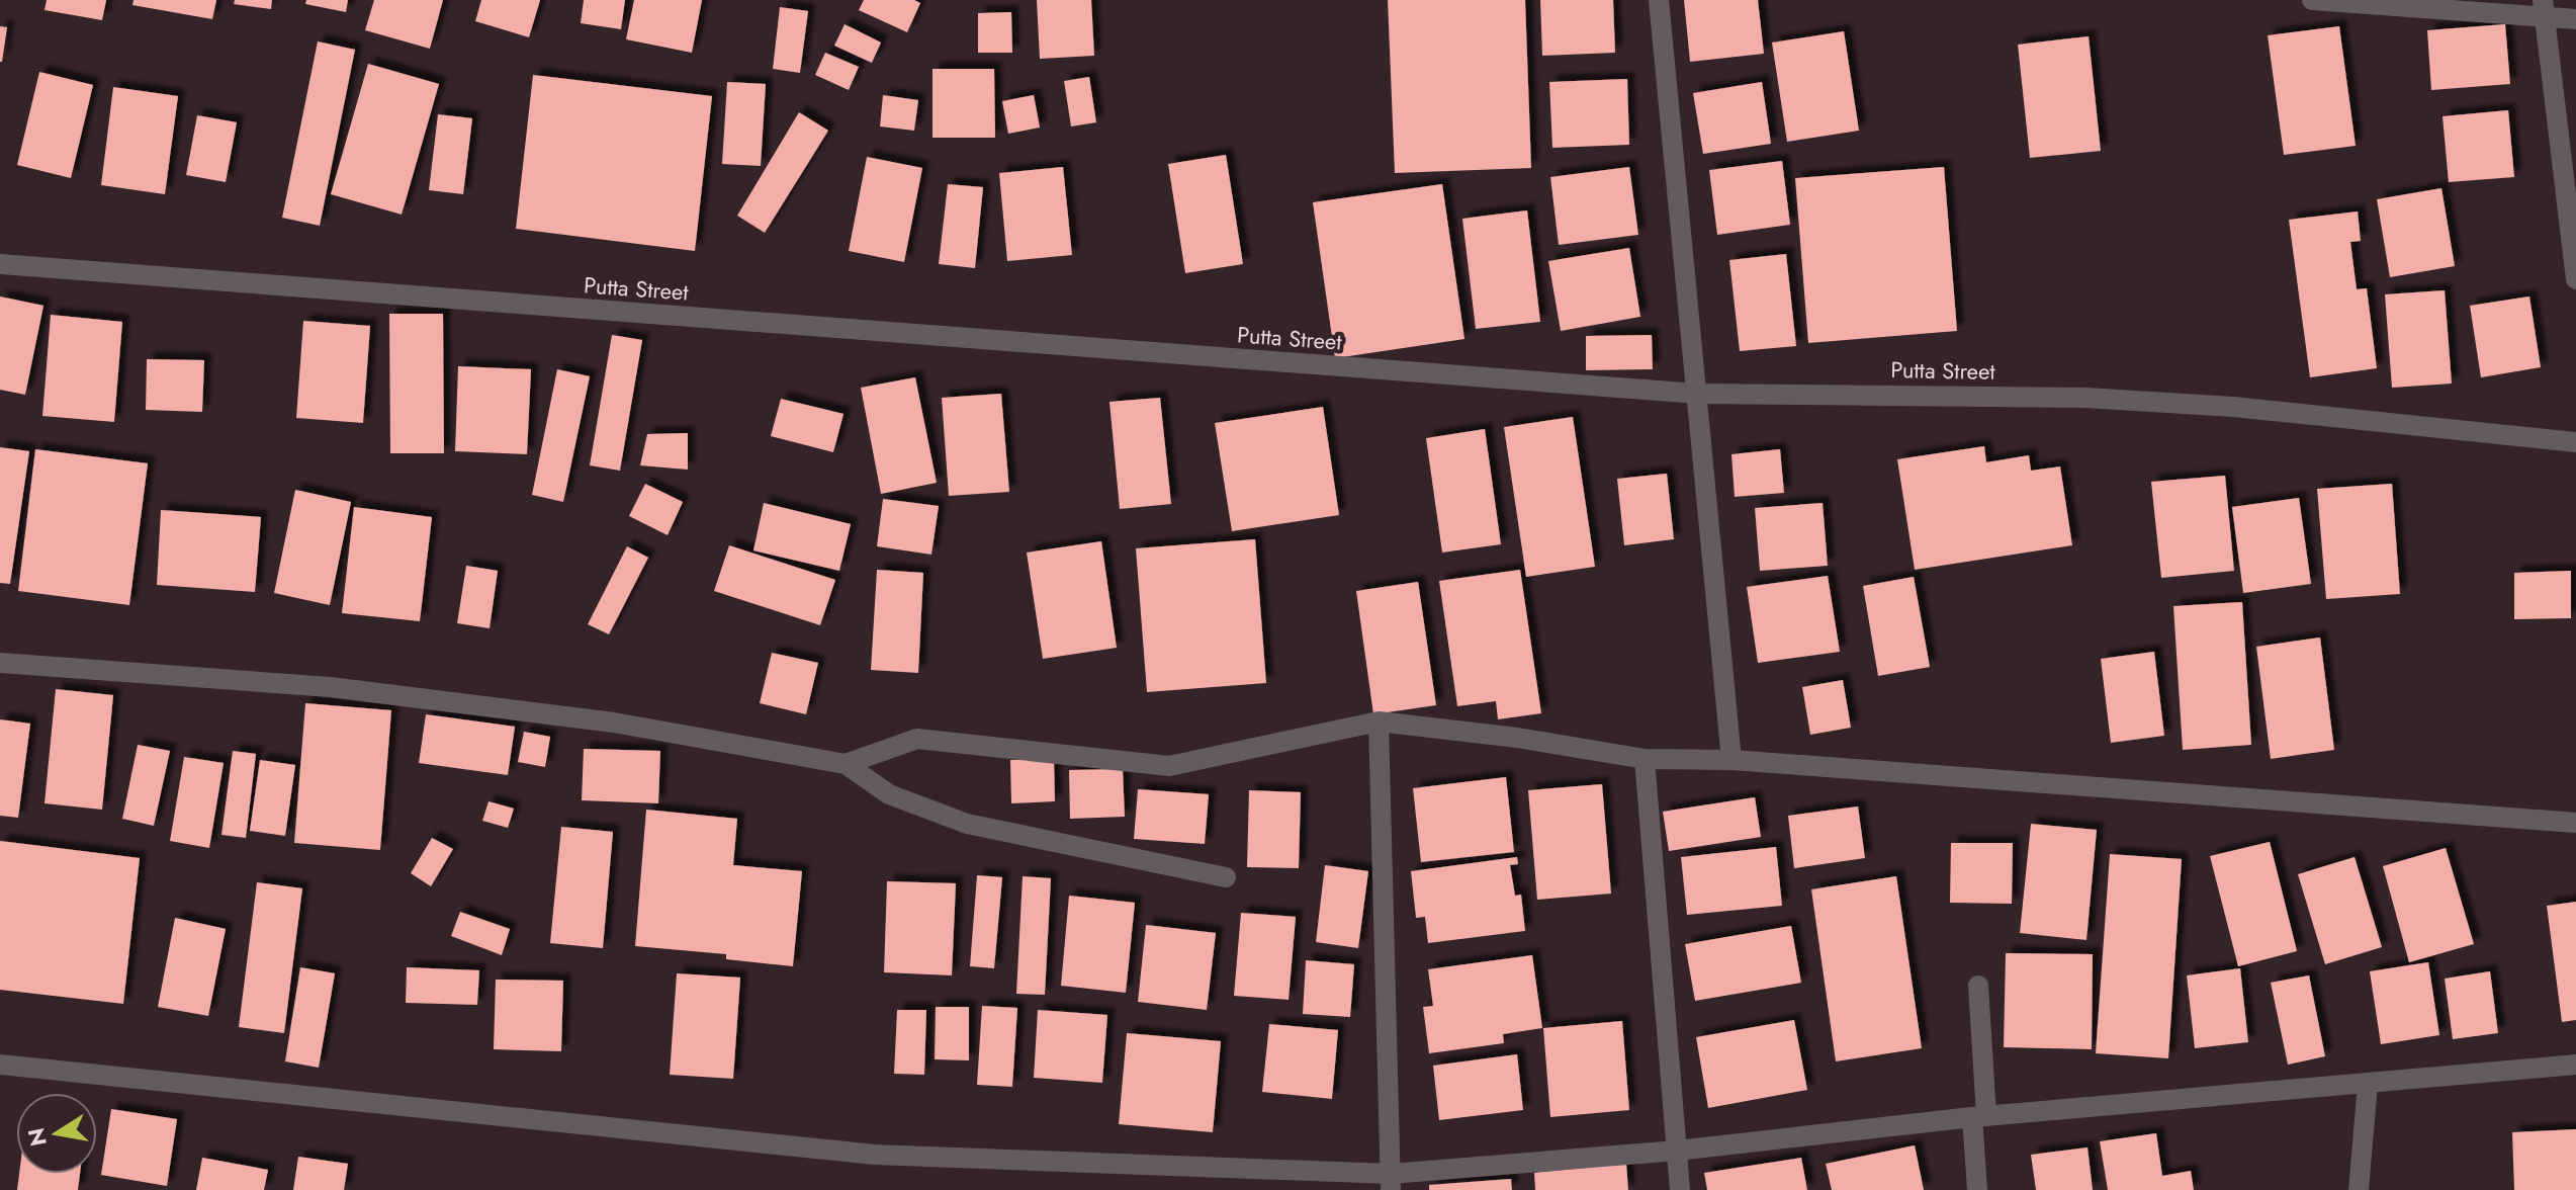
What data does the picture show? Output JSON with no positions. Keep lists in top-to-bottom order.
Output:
{
  "streets": {
    "street": ["Putta Street"]
  },
  "north": "left"
}
